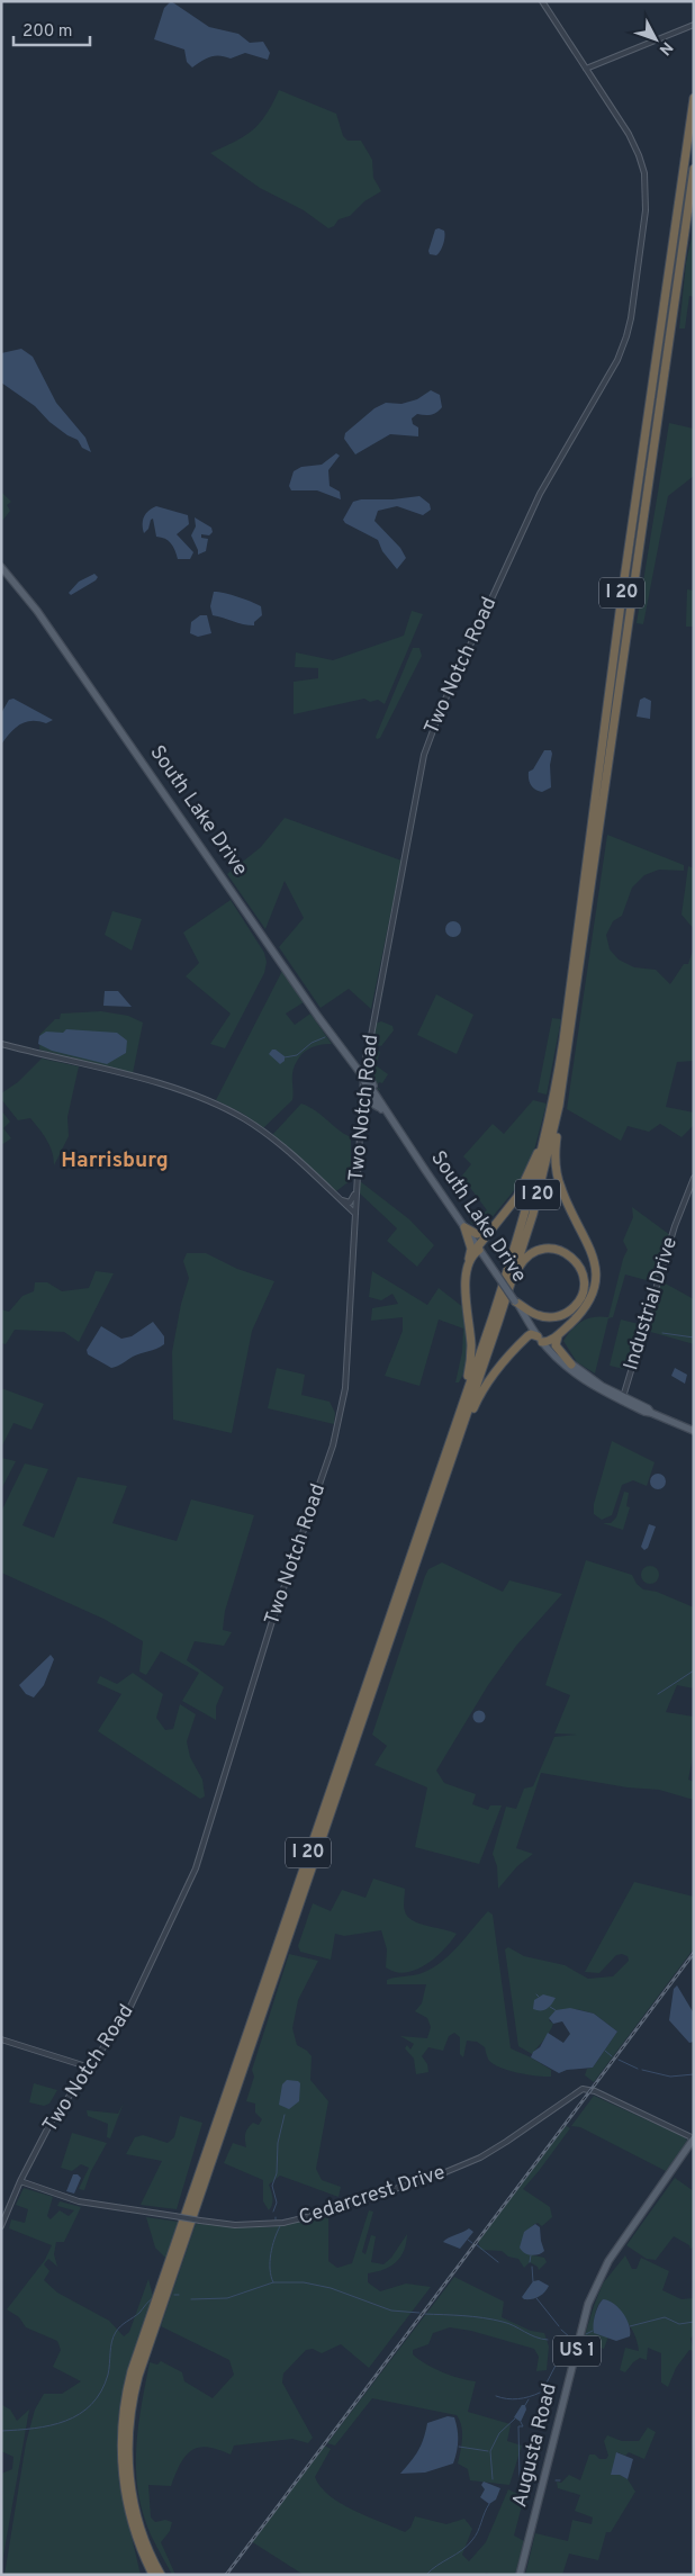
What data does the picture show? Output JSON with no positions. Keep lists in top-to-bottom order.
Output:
{
  "streets": {
    "highway": ["I 20"],
    "main road": ["South Lake Drive", "US 1", "Augusta Road"],
    "street": ["Two Notch Road", "Industrial Drive", "Cedarcrest Drive"]
  },
  "crossings": [
    ["Two Notch Road", "South Lake Drive"],
    ["Two Notch Road", "Cedarcrest Drive"],
    ["South Lake Drive", "Industrial Drive"],
    ["Cedarcrest Drive", "Augusta Road"]
  ],
  "districts": ["Harrisburg"],
  "scale_bar": "200 m",
  "north": "bottom right"
}
